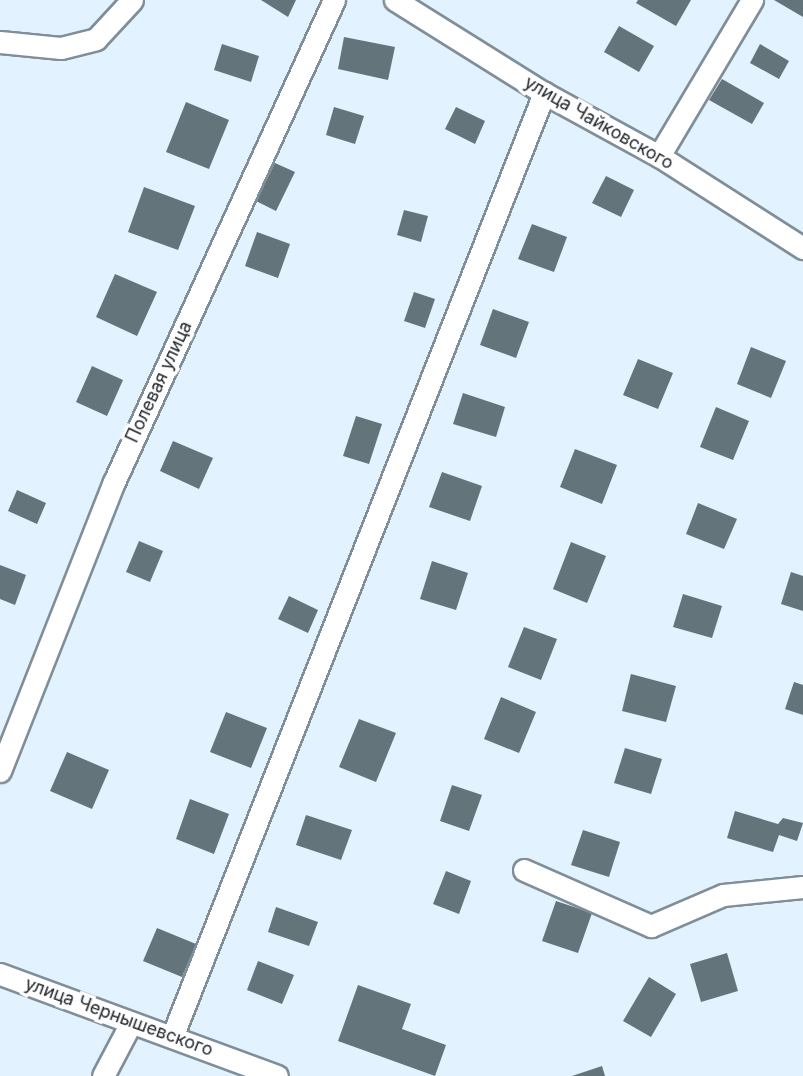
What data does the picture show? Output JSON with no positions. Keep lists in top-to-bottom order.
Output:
{
  "streets": {
    "street": ["улица Чайковского", "Полевая улица", "улица Чернышевского"]
  }
}
